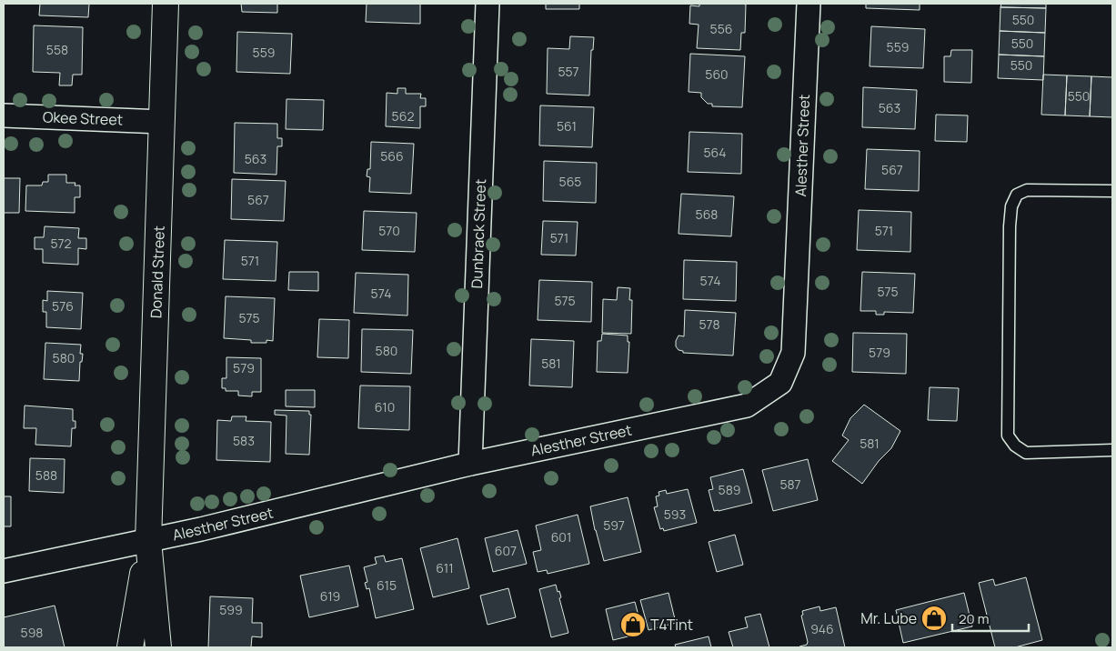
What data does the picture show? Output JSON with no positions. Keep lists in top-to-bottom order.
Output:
{
  "streets": {
    "street": [
      "Okee Street",
      "Alesther Street",
      "Dunbrack Street",
      "Donald Street"
    ]
  },
  "crossings": [
    ["Okee Street", "Donald Street"],
    ["Alesther Street", "Dunbrack Street"],
    ["Alesther Street", "Donald Street"]
  ],
  "places": {
    "shop": ["Mr. Lube", "T4Tint"]
  },
  "house_numbers": [
    "550",
    "556",
    "550",
    "559",
    "558",
    "559",
    "550",
    "557",
    "560",
    "550",
    "563",
    "562",
    "561",
    "564",
    "566",
    "563",
    "567",
    "565",
    "567",
    "568",
    "570",
    "571",
    "571",
    "572",
    "571",
    "574",
    "575",
    "574",
    "575",
    "576",
    "575",
    "578",
    "580",
    "579",
    "580",
    "581",
    "579",
    "610",
    "583",
    "581",
    "588",
    "587",
    "589",
    "593",
    "597",
    "601",
    "607",
    "611",
    "615",
    "619",
    "599",
    "946",
    "598"
  ],
  "scale_bar": "20 m"
}
